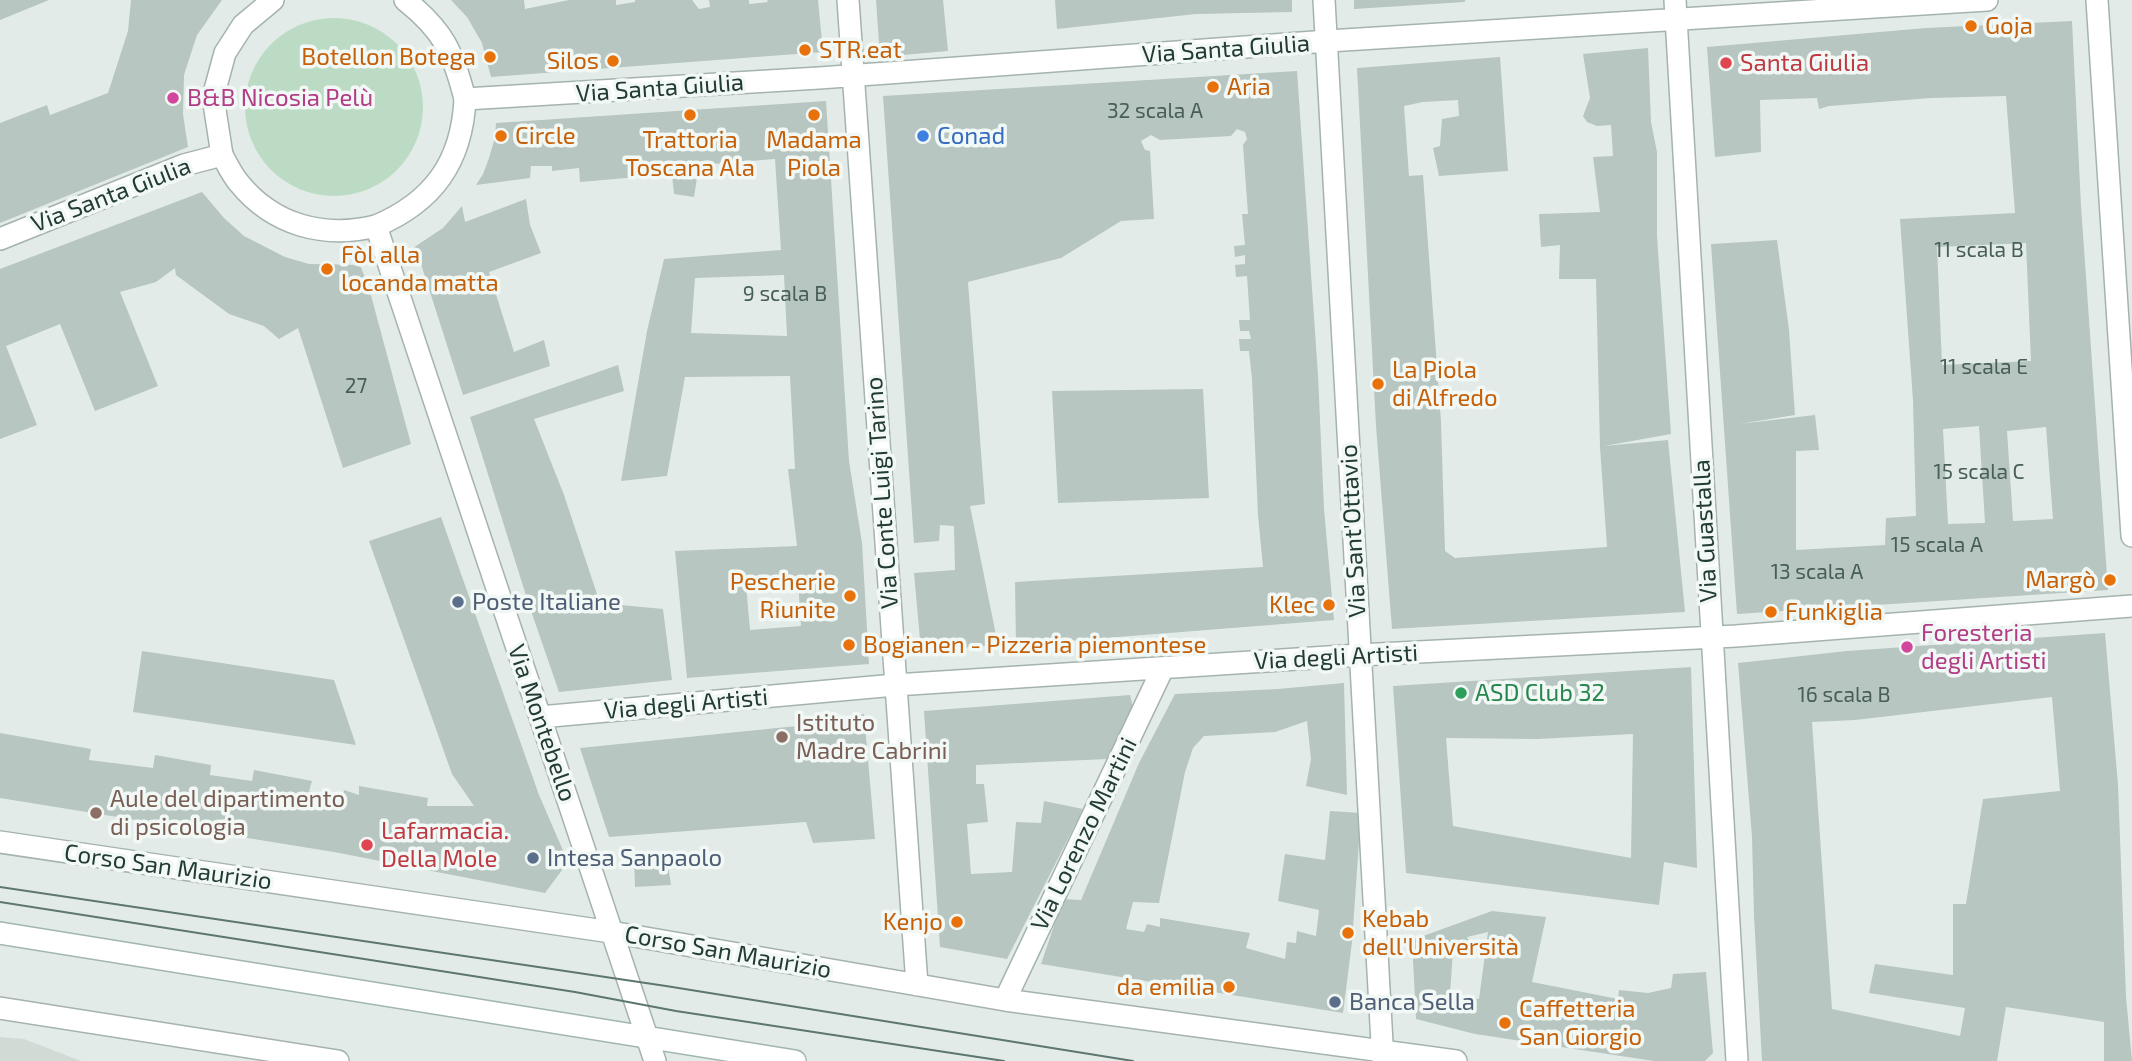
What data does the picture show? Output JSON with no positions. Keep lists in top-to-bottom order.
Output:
{
  "streets": {
    "street": [
      "Via Santa Giulia",
      "Via Conte Luigi Tarino",
      "Via Sant'Ottavio",
      "Via Guastalla",
      "Via degli Artisti",
      "Via Montebello",
      "Via Lorenzo Martini",
      "Corso San Maurizio"
    ]
  },
  "crossings": [
    ["Via Santa Giulia", "Via Conte Luigi Tarino"],
    ["Via Santa Giulia", "Via Sant'Ottavio"],
    ["Via Santa Giulia", "Via Guastalla"],
    ["Via Conte Luigi Tarino", "Via degli Artisti"],
    ["Via Conte Luigi Tarino", "Corso San Maurizio"],
    ["Via Sant'Ottavio", "Via degli Artisti"],
    ["Via Sant'Ottavio", "Corso San Maurizio"],
    ["Via Guastalla", "Via degli Artisti"],
    ["Via degli Artisti", "Via Montebello"],
    ["Via degli Artisti", "Via Lorenzo Martini"],
    ["Via Montebello", "Corso San Maurizio"],
    ["Via Lorenzo Martini", "Corso San Maurizio"]
  ],
  "places": [
    "Goja",
    "STR.eat",
    "Botellon Botega",
    "Silos",
    "Santa Giulia",
    "Aria",
    "B&B Nicosia Pelù",
    "Trattoria Toscana Ala",
    "Madama Piola",
    "Circle",
    "Conad",
    "Fòl alla locanda matta",
    "La Piola di Alfredo",
    "Margò",
    "Pescherie Riunite",
    "Poste Italiane",
    "Klec",
    "Funkiglia",
    "Bogianen - Pizzeria piemontese",
    "Foresteria degli Artisti",
    "ASD Club 32",
    "Istituto Madre Cabrini",
    "Aule del dipartimento di psicologia",
    "Lafarmacia. Della Mole",
    "Intesa Sanpaolo",
    "Kenjo",
    "Kebab dell'Università",
    "da emilia",
    "Banca Sella",
    "Caffetteria San Giorgio"
  ],
  "house_numbers": [
    "32 scala A",
    "11 scala B",
    "9 scala B",
    "11 scala E",
    "27",
    "15 scala C",
    "15 scala A",
    "13 scala A",
    "16 scala B"
  ]
}
